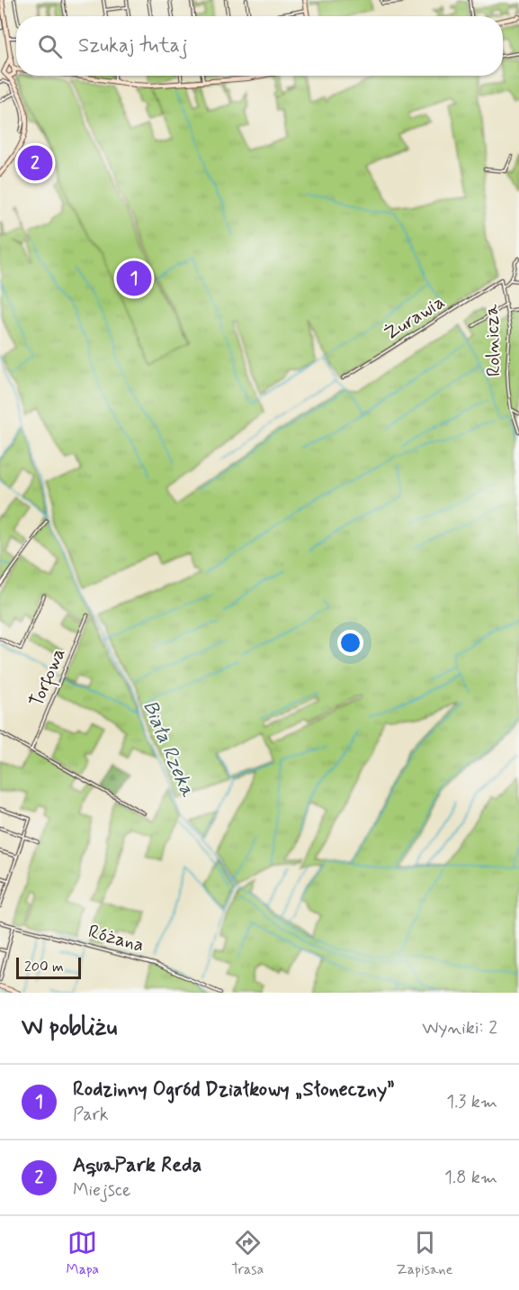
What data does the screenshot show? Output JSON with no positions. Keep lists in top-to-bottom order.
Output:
{
  "streets": {
    "street": [
      "Żurawia",
      "Rolnicza",
      "Torfowa",
      "Różana"
    ]
  },
  "crossings": [
    ["Żurawia", "Rolnicza"]
  ],
  "water": ["Biała Rzeka"],
  "scale_bar": "200 m",
  "page": {
    "search": "Szukaj tutaj",
    "pins": ["2", "1"],
    "scale": "200 m",
    "heading": ["W pobliżu", "Wyniki: 2"],
    "list": [
      {
        "mark": "1",
        "name": "Rodzinny Ogród Działkowy „Słoneczny”",
        "note": "Park",
        "value": "1.3 km"
      },
      {
        "mark": "2",
        "name": "AquaPark Reda",
        "note": "Miejsce",
        "value": "1.8 km"
      }
    ],
    "nav": ["Mapa", "Trasa", "Zapisane"]
  }
}
